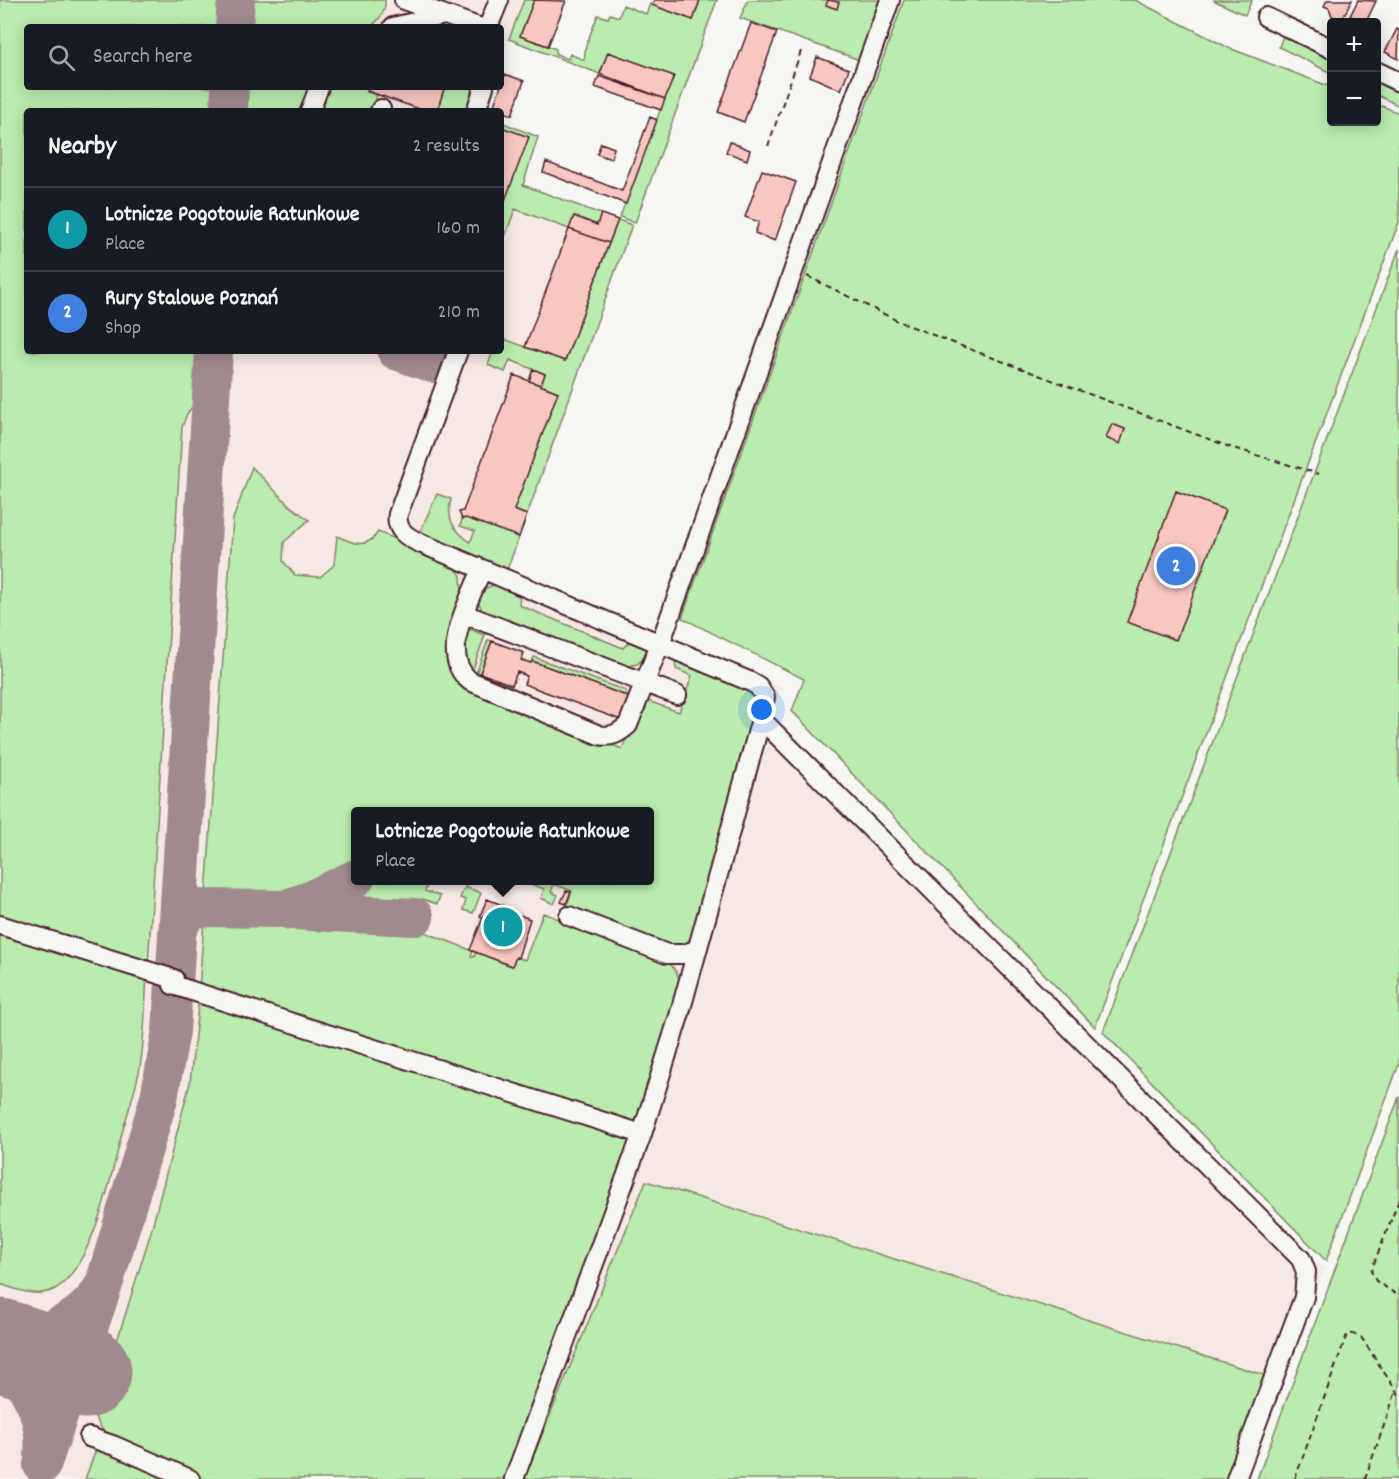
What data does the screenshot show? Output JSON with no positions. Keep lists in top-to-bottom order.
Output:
{
  "page": {
    "map_buttons": ["+", "−"],
    "search": "Search here",
    "heading": ["Nearby", "2 results"],
    "list": [
      {
        "mark": "1",
        "name": "Lotnicze Pogotowie Ratunkowe",
        "note": "Place",
        "value": "160 m"
      },
      {
        "mark": "2",
        "name": "Rury Stalowe Poznań",
        "note": "Shop",
        "value": "210 m"
      }
    ],
    "pins": ["2", "1"],
    "popup": ["Lotnicze Pogotowie Ratunkowe", "Place"]
  }
}
